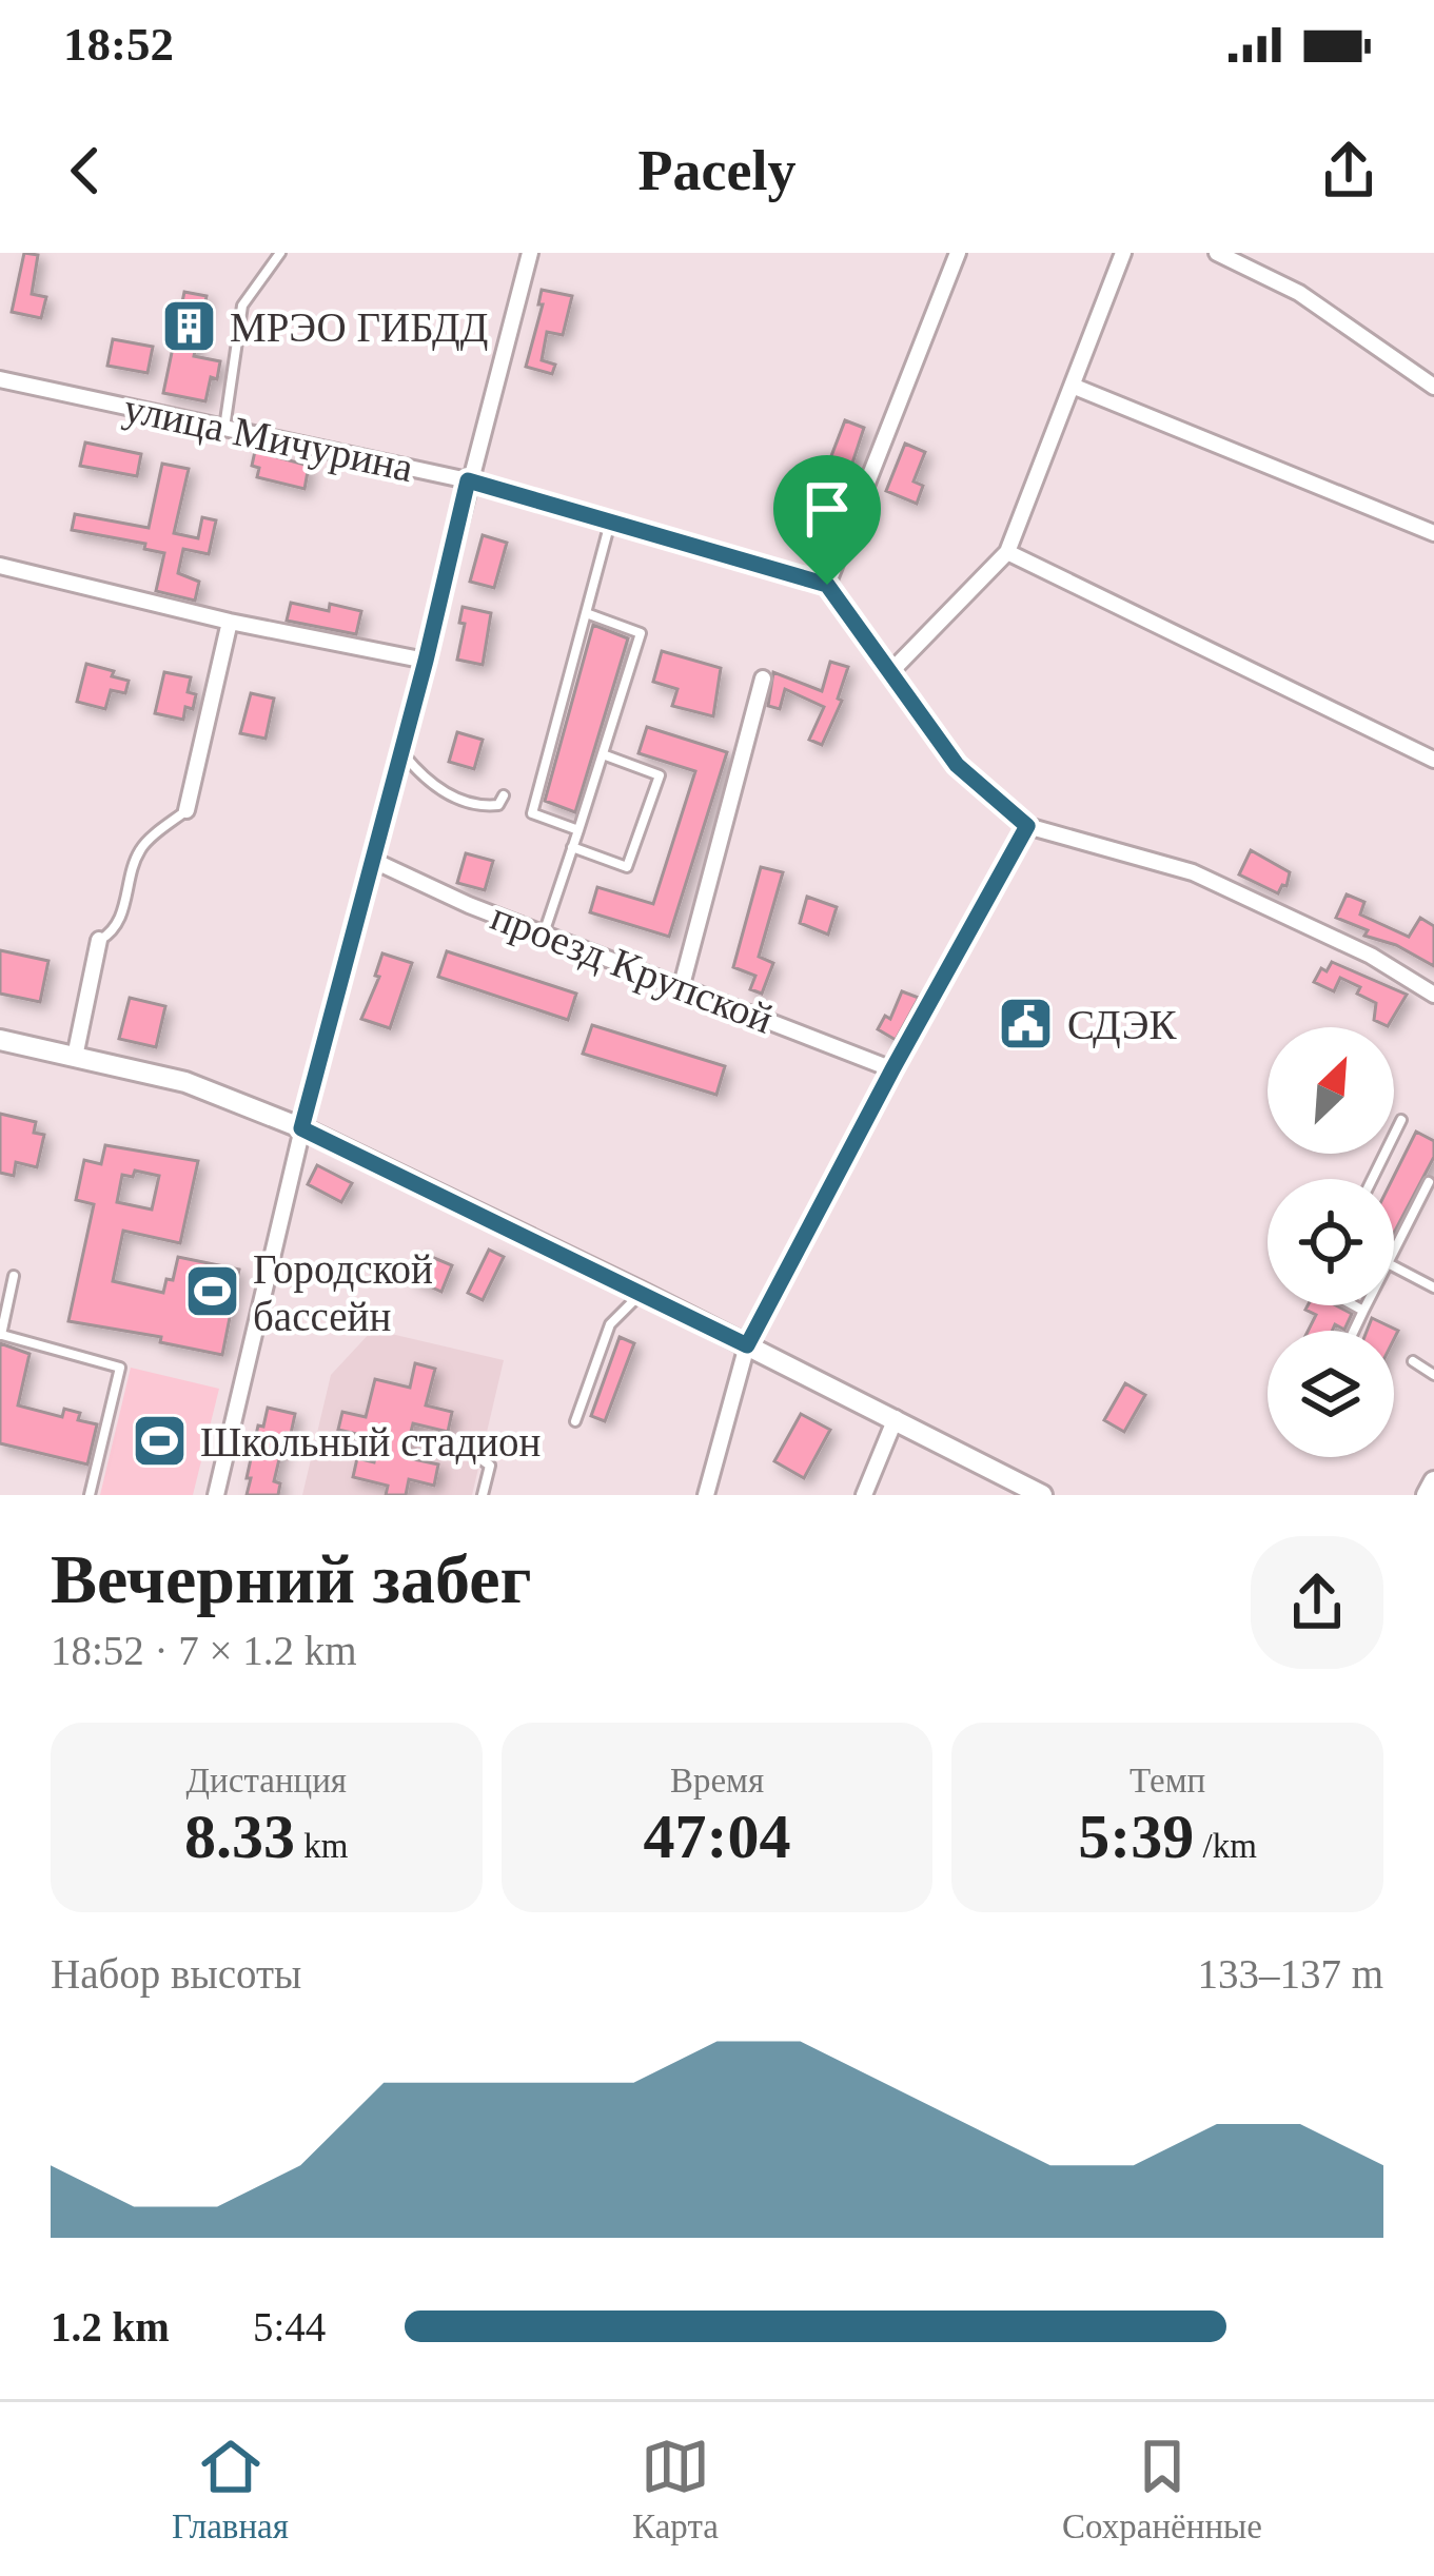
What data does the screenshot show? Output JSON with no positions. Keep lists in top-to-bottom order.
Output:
{
  "streets": {
    "street": ["улица Мичурина", "проезд Крупской"]
  },
  "places": {
    "building": ["МРЭО ГИБДД"],
    "public building": ["СДЭК"],
    "sports": ["Городской бассейн", "Школьный стадион"]
  },
  "north": "top right",
  "page": {
    "status": "18:52",
    "header": "Pacely",
    "heading": ["Вечерний забег", "18:52 · 7 × 1.2 km"],
    "stats": [
      ["Дистанция", "8.33 km"],
      ["Время", "47:04"],
      ["Темп", "5:39 /km"]
    ],
    "chart": ["Набор высоты", "133–137 m"],
    "list": [
      {
        "name": "1.2 km",
        "note": "5:44"
      }
    ],
    "tabs": ["Главная", "Карта", "Сохранённые"]
  }
}
